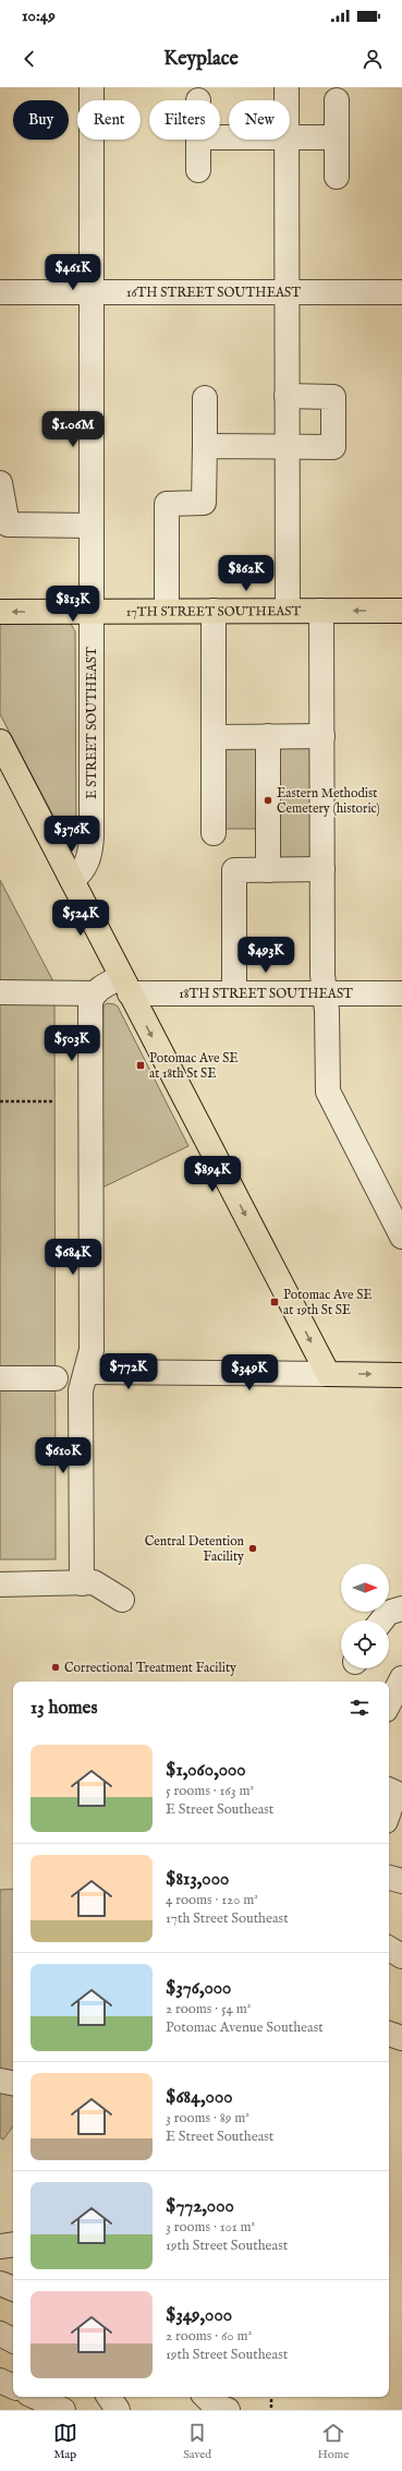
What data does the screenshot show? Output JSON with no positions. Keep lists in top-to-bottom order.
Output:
{
  "streets": {
    "main road": ["17TH STREET SOUTHEAST"],
    "street": ["16TH STREET SOUTHEAST", "E STREET SOUTHEAST", "18TH STREET SOUTHEAST"]
  },
  "crossings": [
    ["16TH STREET SOUTHEAST", "E STREET SOUTHEAST"],
    ["17TH STREET SOUTHEAST", "E STREET SOUTHEAST"]
  ],
  "one_way": ["17TH STREET SOUTHEAST"],
  "places": {
    "other": ["Eastern Methodist Cemetery (historic)", "Central Detention Facility", "Correctional Treatment Facility"],
    "transit": ["Potomac Ave SE at 18th St SE", "Potomac Ave SE at 19th St SE"]
  },
  "north": "right",
  "page": {
    "status": "10:49",
    "header": "Keyplace",
    "chip": [
      "Buy",
      "Rent",
      "Filters",
      "New"
    ],
    "price": [
      "$461K",
      "$1.06M",
      "$862K",
      "$813K",
      "$376K",
      "$524K",
      "$493K",
      "$503K",
      "$894K",
      "$684K",
      "$772K",
      "$349K",
      "$610K"
    ],
    "heading": "13 homes",
    "list": [
      {
        "name": "$1,060,000",
        "note": "5 rooms · 163 m² · E Street Southeast"
      },
      {
        "name": "$813,000",
        "note": "4 rooms · 120 m² · 17th Street Southeast"
      },
      {
        "name": "$376,000",
        "note": "2 rooms · 54 m² · Potomac Avenue Southeast"
      },
      {
        "name": "$684,000",
        "note": "3 rooms · 89 m² · E Street Southeast"
      },
      {
        "name": "$772,000",
        "note": "3 rooms · 101 m² · 19th Street Southeast"
      },
      {
        "name": "$349,000",
        "note": "2 rooms · 60 m² · 19th Street Southeast"
      }
    ],
    "tabs": ["Map", "Saved", "Home"]
  }
}
